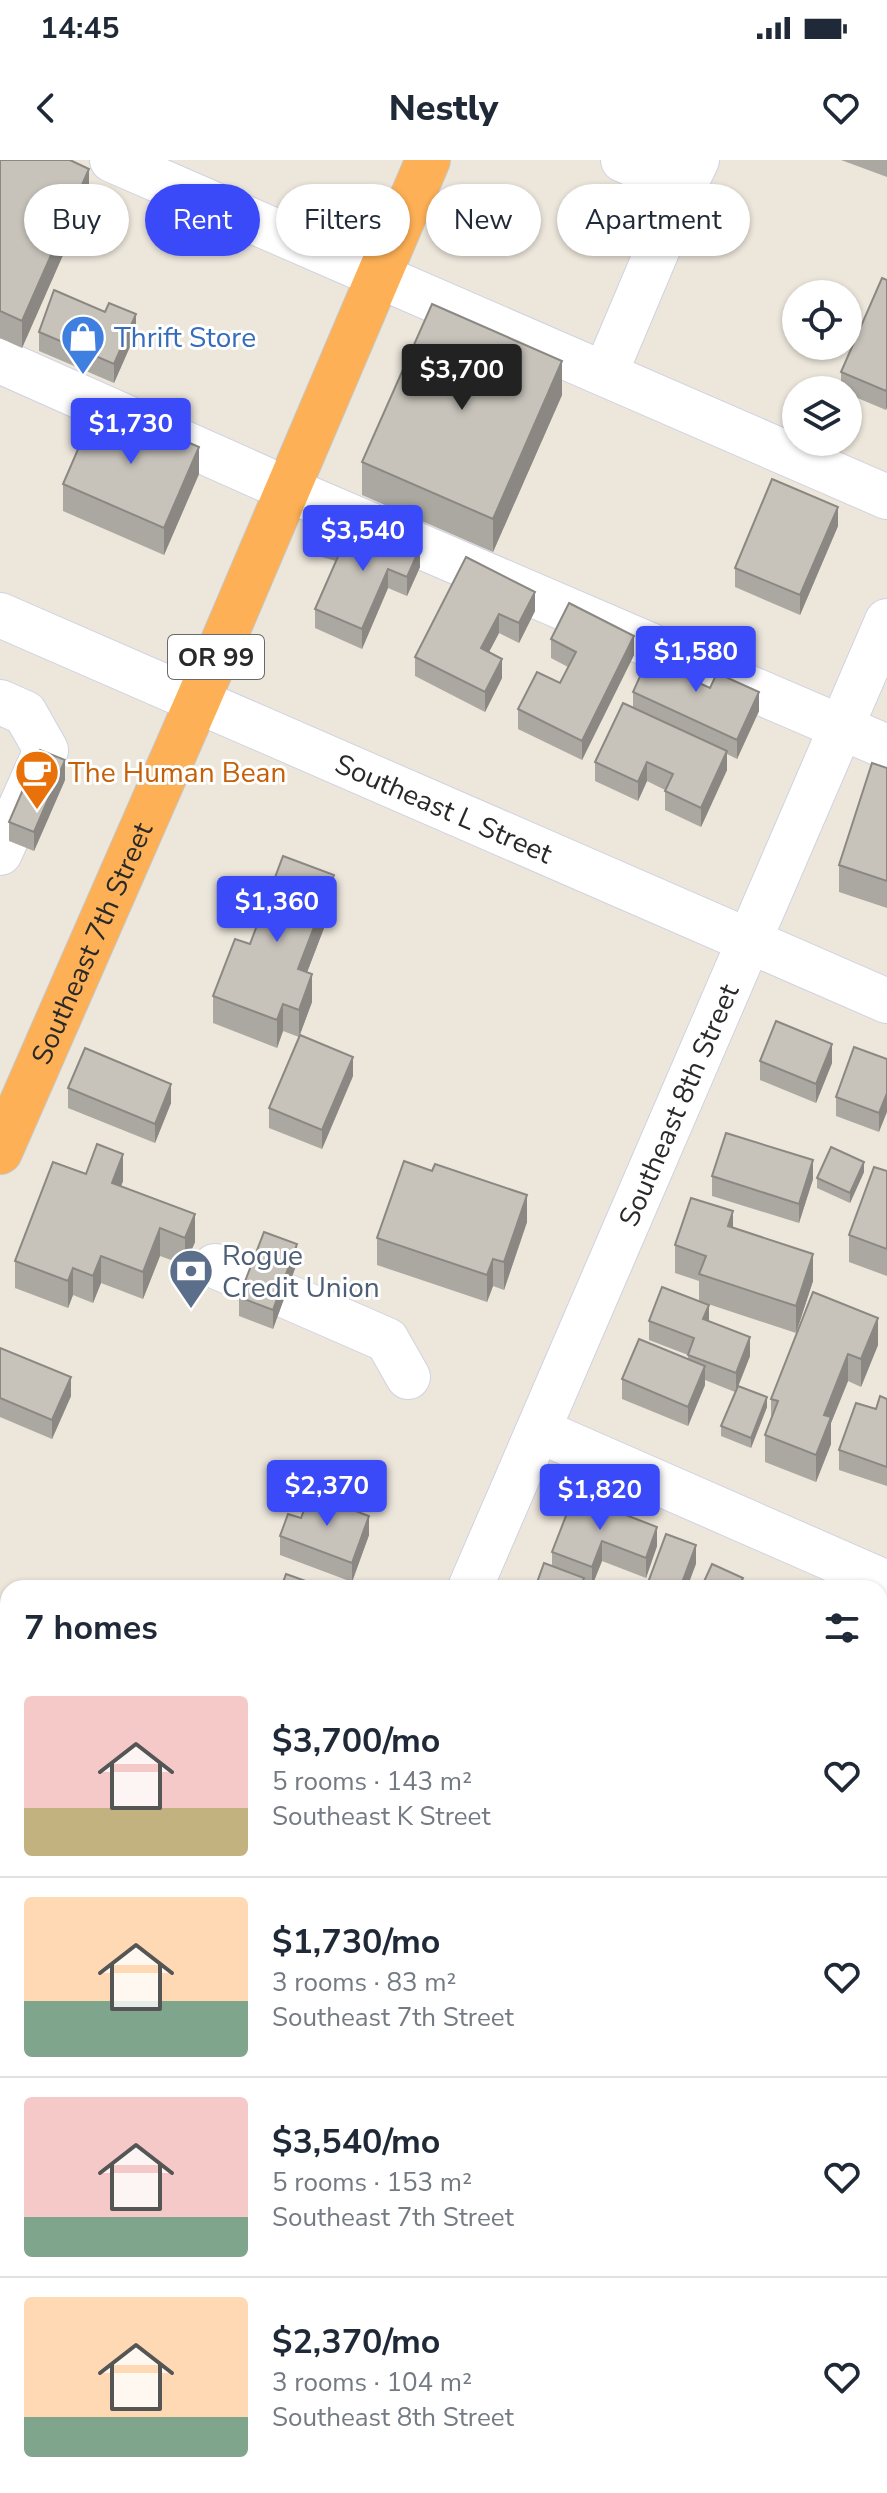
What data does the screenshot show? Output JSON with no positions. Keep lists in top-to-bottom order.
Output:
{
  "streets": {
    "highway": ["OR 99", "Southeast 7th Street"],
    "street": ["Southeast L Street", "Southeast 8th Street"]
  },
  "crossings": [
    ["Southeast L Street", "Southeast 7th Street"],
    ["Southeast L Street", "Southeast 8th Street"]
  ],
  "places": {
    "shop": ["Thrift Store"],
    "cafe": ["The Human Bean"],
    "bank": ["Rogue Credit Union"]
  },
  "page": {
    "status": "14:45",
    "header": "Nestly",
    "chip": [
      "Buy",
      "Rent",
      "Filters",
      "New",
      "Apartment"
    ],
    "price": [
      "$3,700",
      "$1,730",
      "$3,540",
      "$1,580",
      "$1,360",
      "$2,370",
      "$1,820"
    ],
    "heading": "7 homes",
    "list": [
      {
        "name": "$3,700/mo",
        "note": "5 rooms · 143 m² · Southeast K Street"
      },
      {
        "name": "$1,730/mo",
        "note": "3 rooms · 83 m² · Southeast 7th Street"
      },
      {
        "name": "$3,540/mo",
        "note": "5 rooms · 153 m² · Southeast 7th Street"
      },
      {
        "name": "$2,370/mo",
        "note": "3 rooms · 104 m² · Southeast 8th Street"
      }
    ]
  }
}
